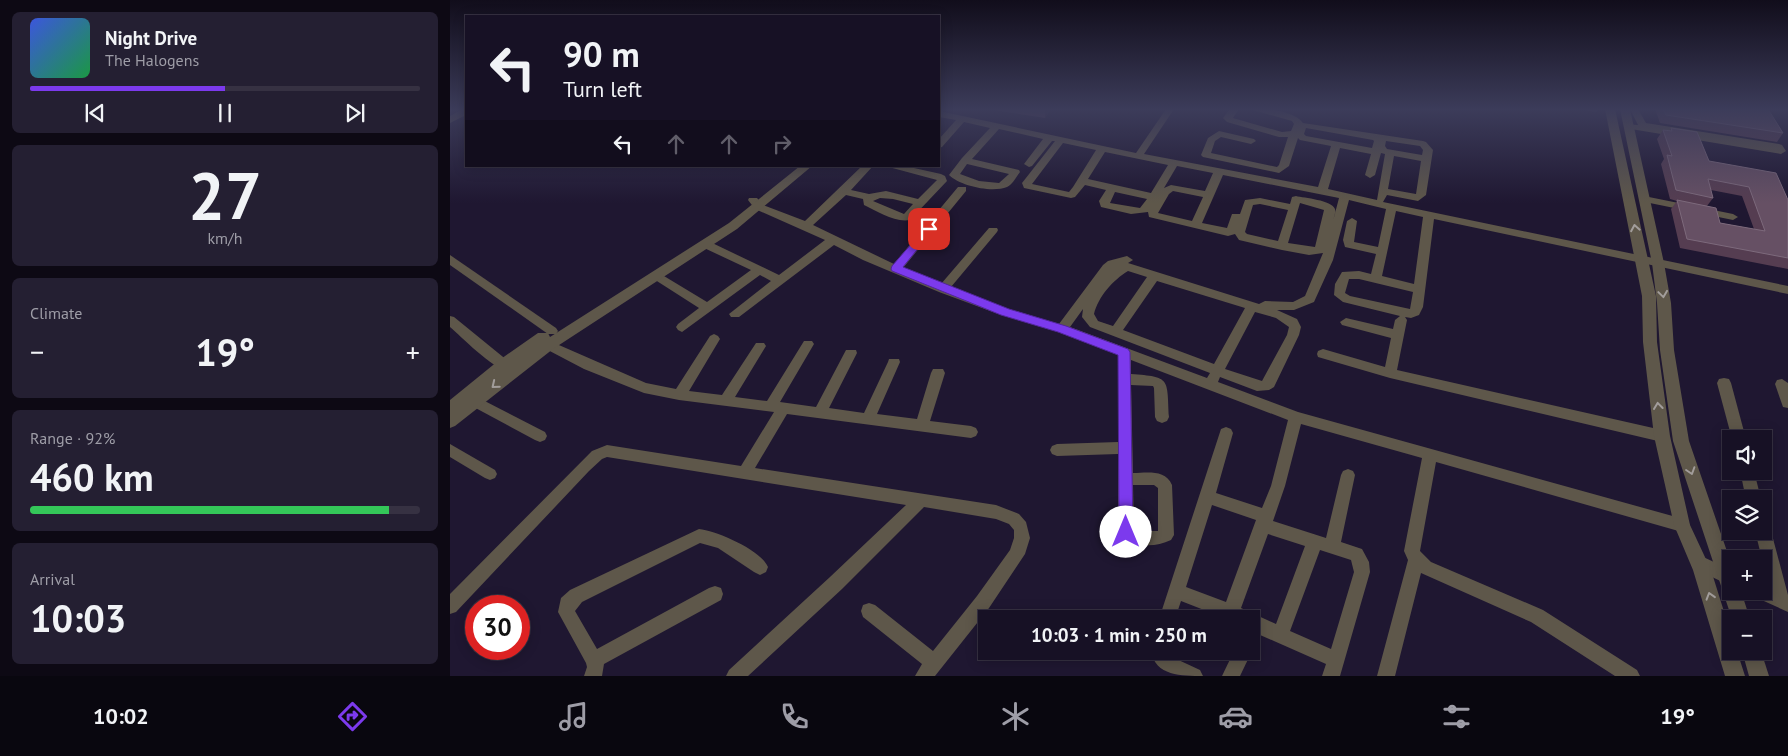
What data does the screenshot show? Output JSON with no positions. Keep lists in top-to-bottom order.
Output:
{
  "page": {
    "turn": ["90 m", "Turn left"],
    "song": ["Night Drive", "The Halogens"],
    "tile": [
      ["27", "km/h"],
      "Climate",
      ["Range · 92%", "460 km"],
      ["Arrival", "10:03"]
    ],
    "heat": ["−", "19°", "+"],
    "map_buttons": ["+", "−"],
    "limit": "30",
    "trip": "10:03 · 1 min · 250 m",
    "tabs": ["10:02", "19°"]
  }
}
